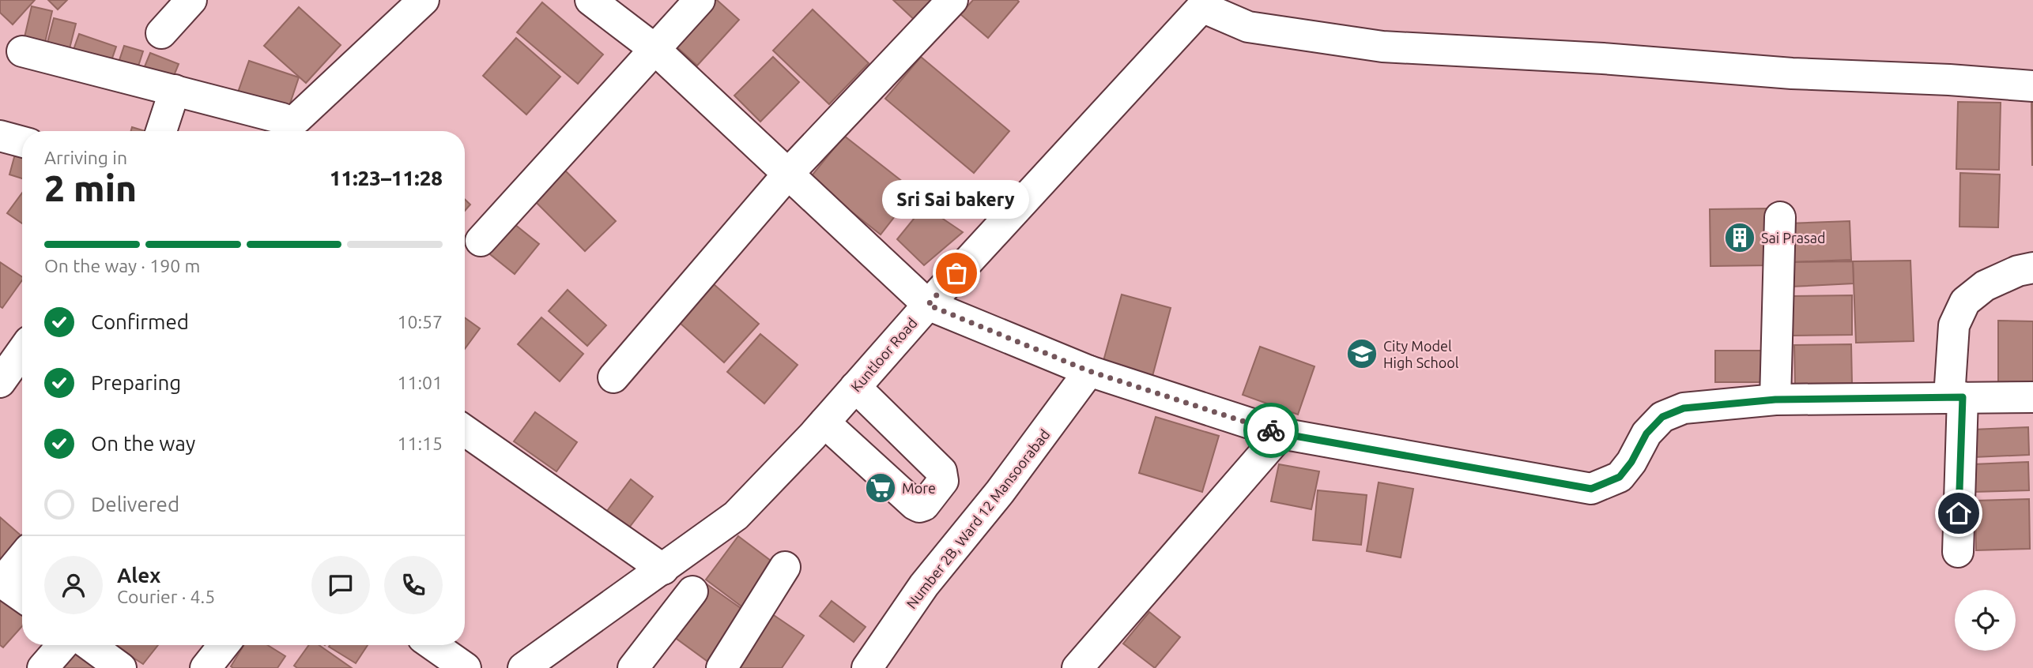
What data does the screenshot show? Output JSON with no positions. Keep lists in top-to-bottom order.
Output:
{
  "streets": {
    "street": ["Kuntloor Road", "Number 2B, Ward 12 Mansoorabad"]
  },
  "places": {
    "building": ["Sai Prasad"],
    "other": ["Sri Sai bakery"],
    "school or university": ["City Model High School"],
    "supermarket": ["More"]
  },
  "page": {
    "heading": ["2 min", "Arriving in", "11:23–11:28"],
    "panel": ["Alex", "Courier · 4.5"],
    "bubble": "Sri Sai bakery",
    "bar": "On the way · 190 m",
    "list": [
      ["Confirmed", "10:57"],
      ["Preparing", "11:01"],
      ["On the way", "11:15"],
      "Delivered"
    ]
  }
}
